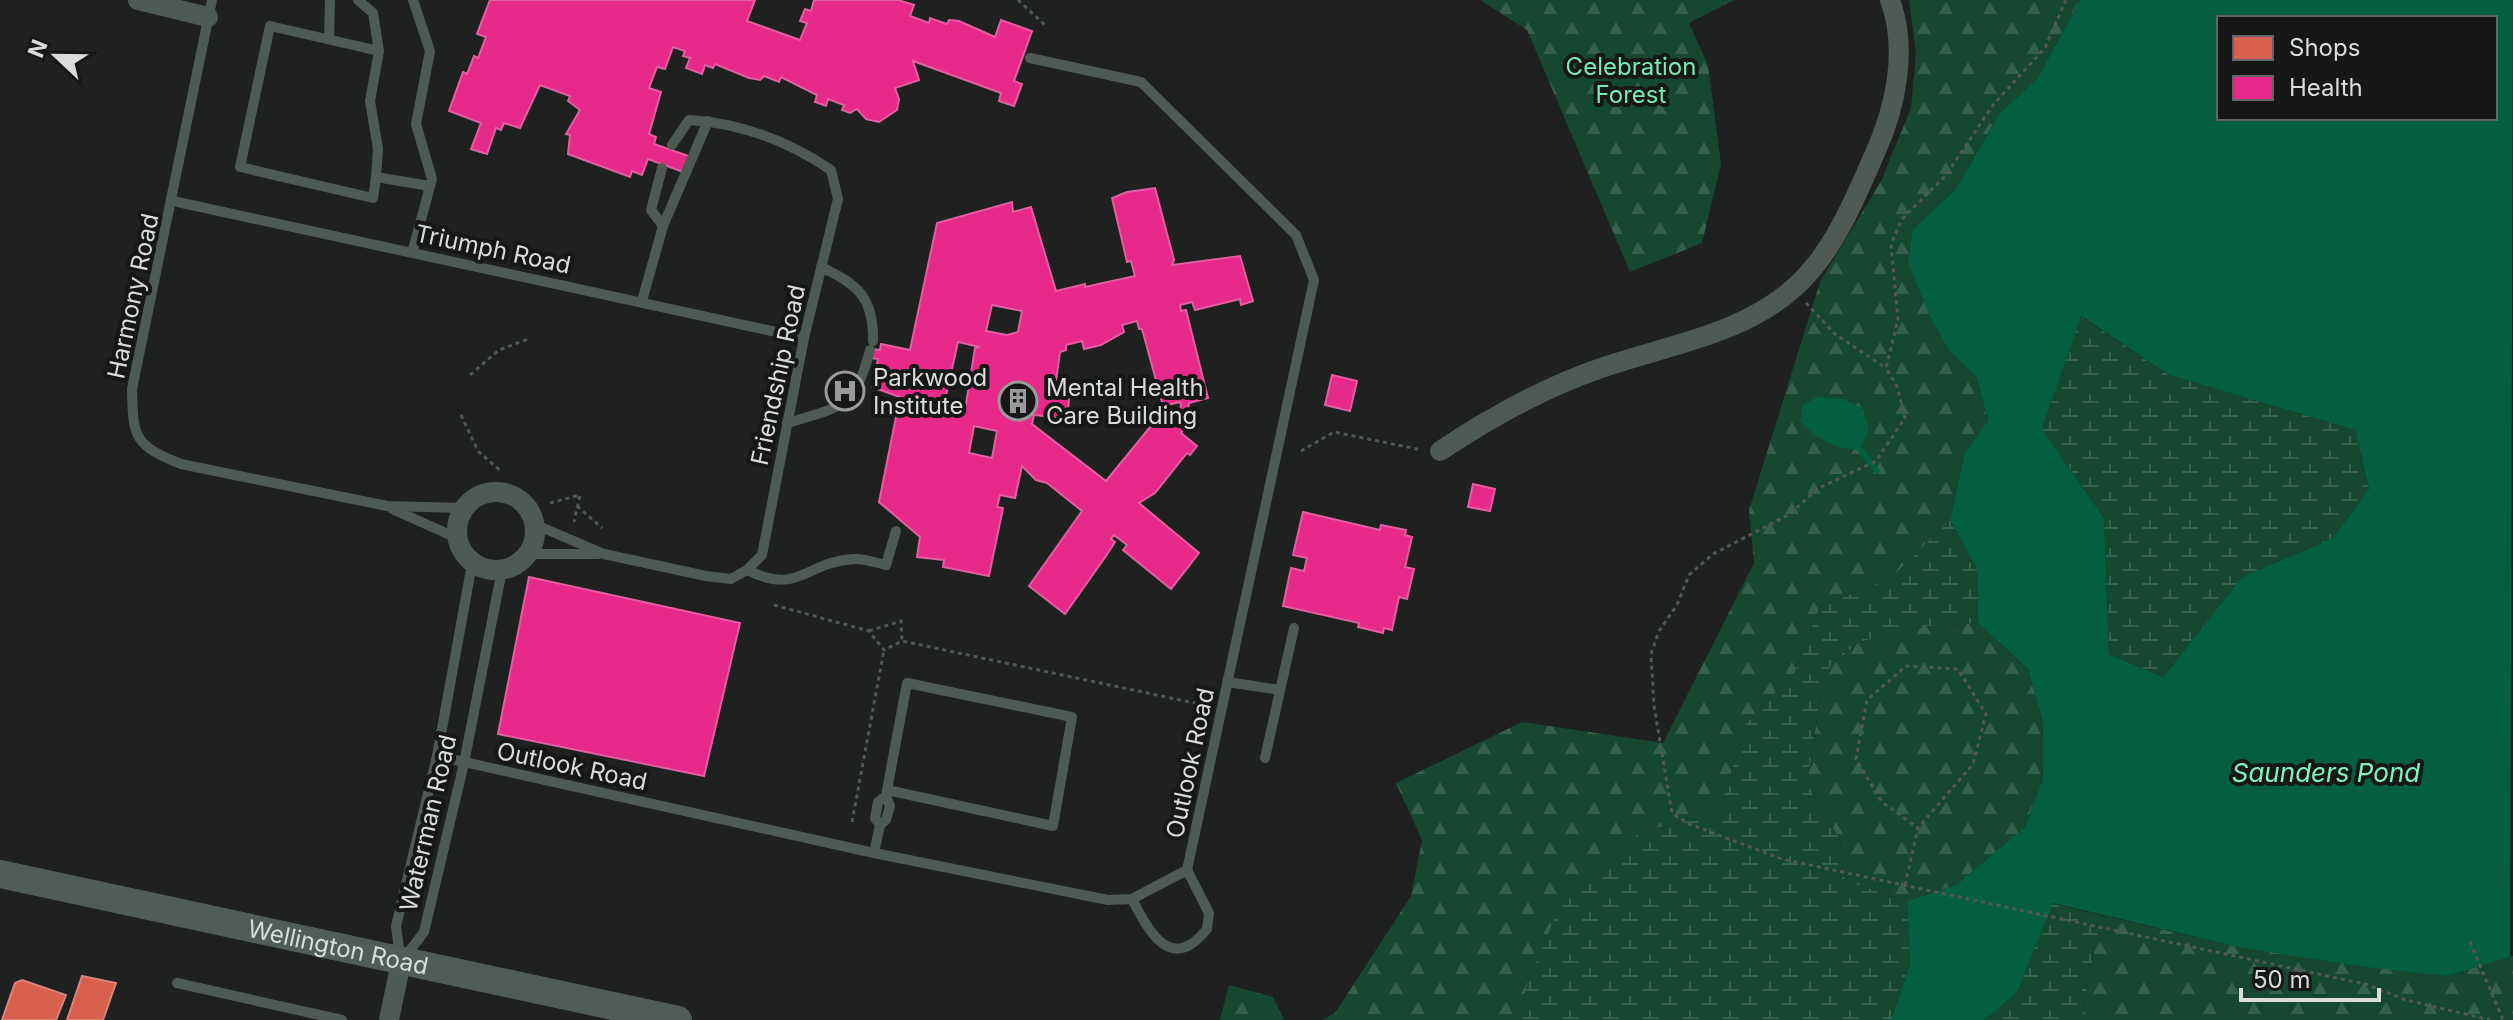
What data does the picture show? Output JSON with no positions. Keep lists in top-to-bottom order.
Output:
{
  "streets": {
    "main road": ["Wellington Road"],
    "lane": [
      "Triumph Road",
      "Harmony Road",
      "Friendship Road",
      "Outlook Road",
      "Waterman Road"
    ]
  },
  "crossings": [
    ["Triumph Road", "Harmony Road"],
    ["Triumph Road", "Friendship Road"],
    ["Harmony Road", "Waterman Road"],
    ["Outlook Road", "Waterman Road"],
    ["Waterman Road", "Wellington Road"]
  ],
  "water": ["Saunders Pond"],
  "parks": ["Celebration Forest"],
  "places": {
    "hospital": ["Parkwood Institute"],
    "building": ["Mental Health Care Building"]
  },
  "legend": ["Shops", "Health"],
  "scale_bar": "50 m",
  "north": "left"
}
